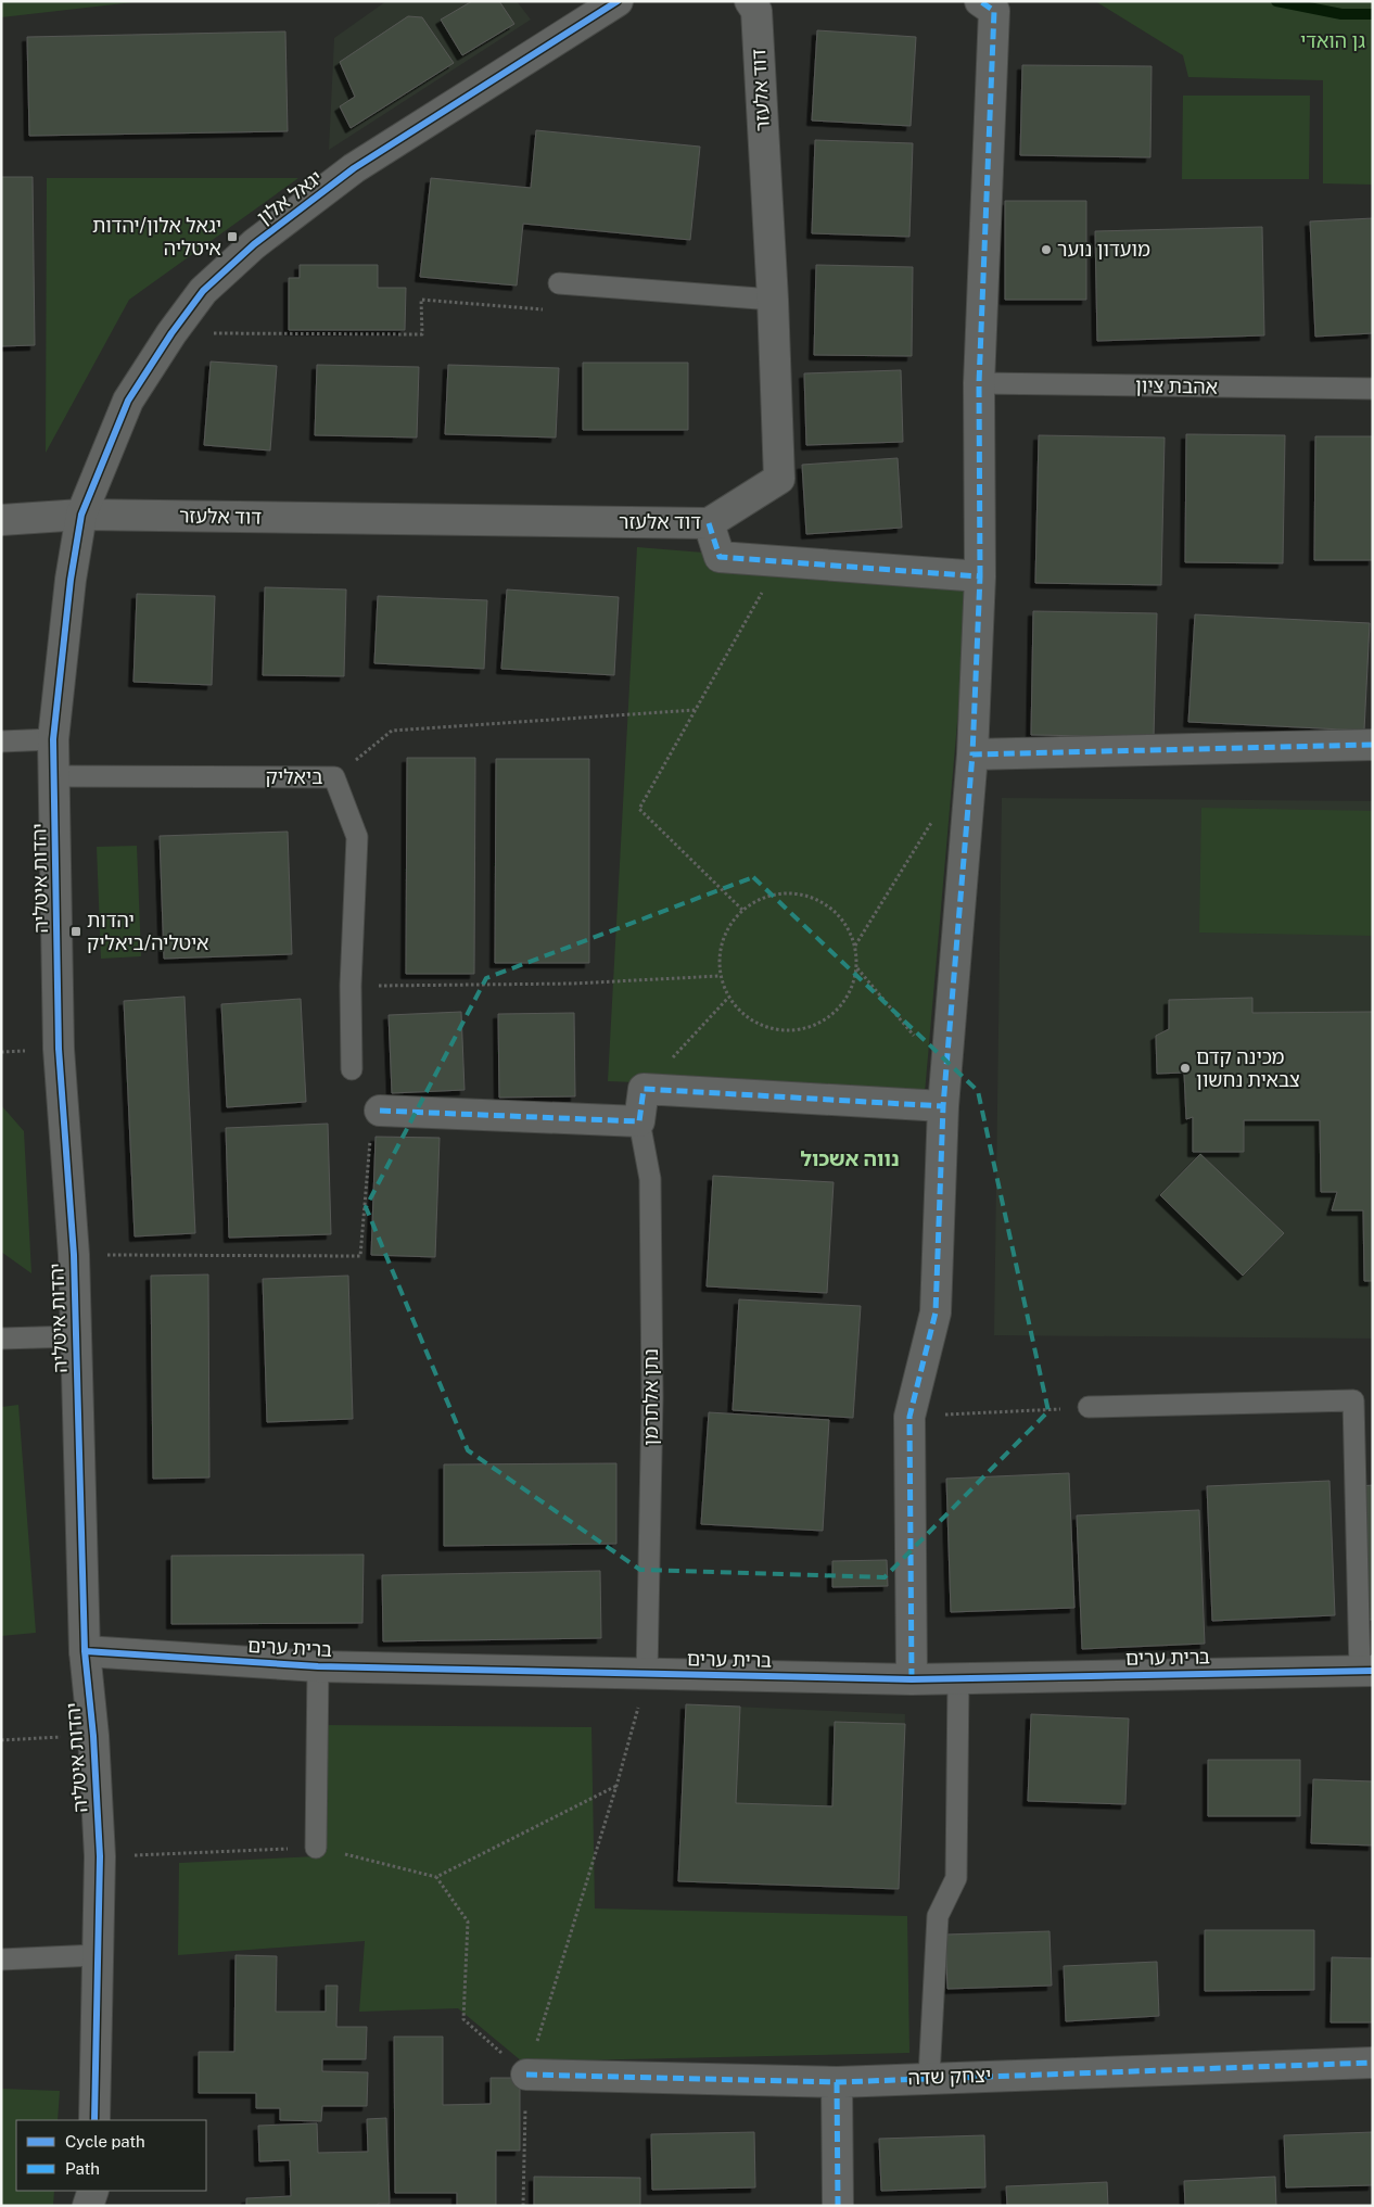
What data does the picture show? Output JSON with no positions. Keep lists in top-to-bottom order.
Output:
{
  "streets": {
    "street": [
      "דוד אלעזר",
      "יגאל אלון",
      "יהדות איטליה",
      "ברית ערים",
      "יצחק שדה"
    ],
    "lane": ["אהבת ציון", "ביאליק", "נתן אלתרמן"]
  },
  "crossings": [
    ["דוד אלעזר", "יגאל אלון"],
    ["דוד אלעזר", "יהדות איטליה"],
    ["יגאל אלון", "יהדות איטליה"],
    ["ביאליק", "יהדות איטליה"],
    ["יהדות איטליה", "ברית ערים"],
    ["נתן אלתרמן", "ברית ערים"]
  ],
  "districts": ["נווה אשכול"],
  "parks": ["גן הואדי"],
  "places": {
    "transit": ["יגאל אלון/יהדות איטליה", "יהדות איטליה/ביאליק"],
    "other": ["מועדון נוער", "מכינה קדם צבאית נחשון"]
  },
  "legend": ["Cycle path", "Path"]
}
